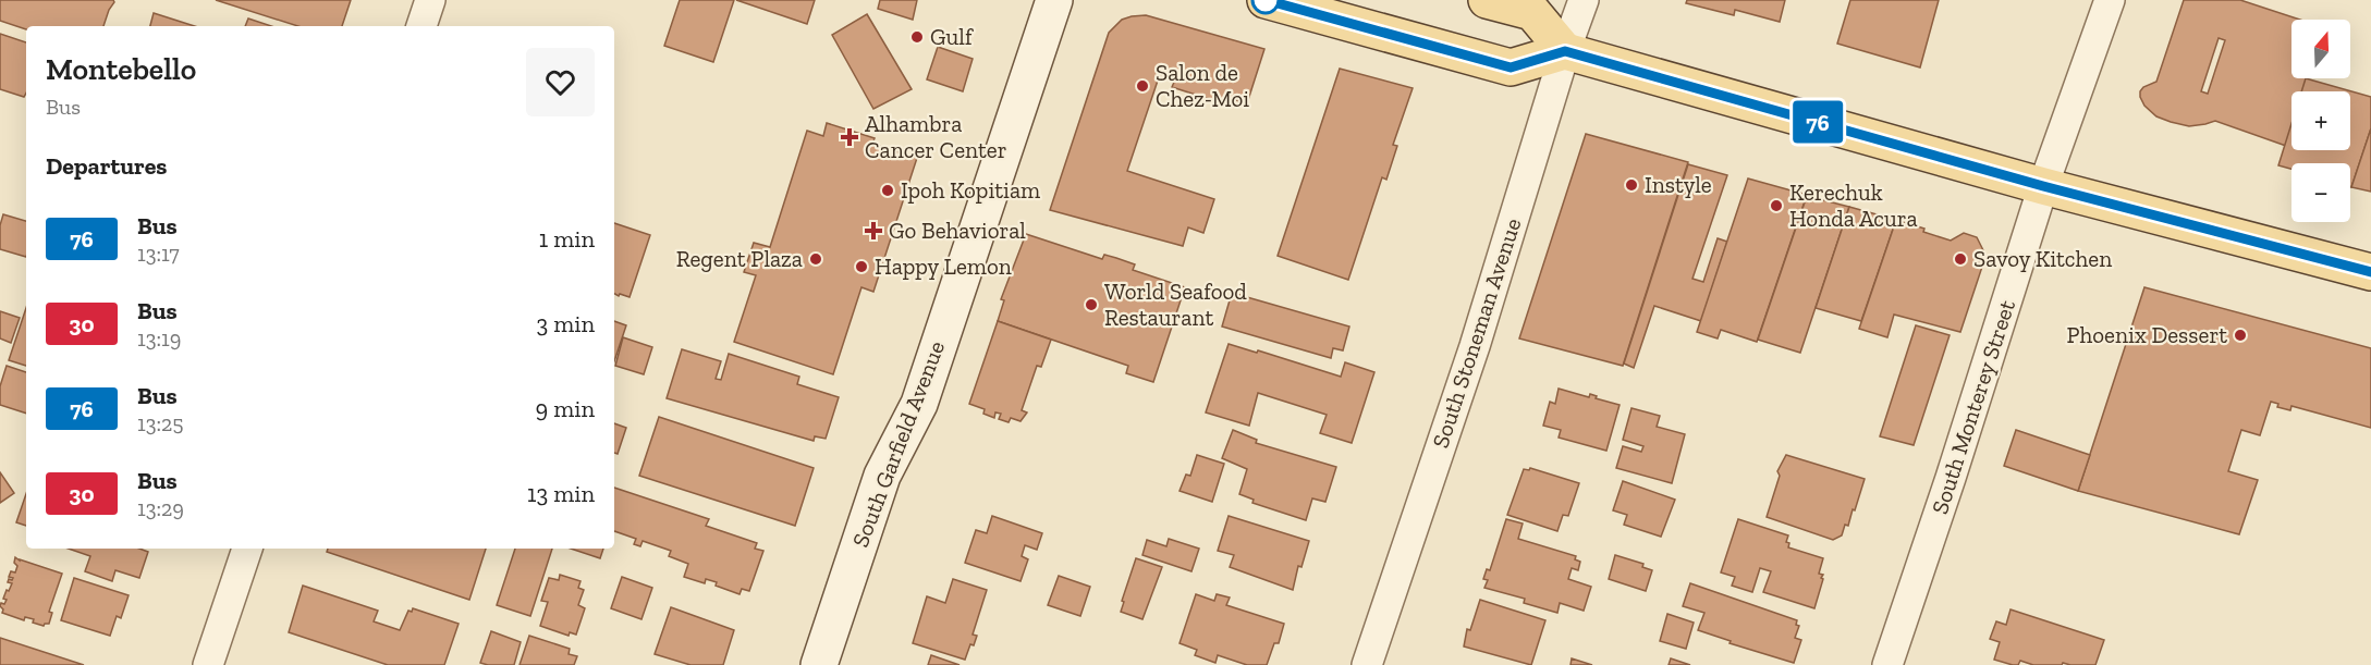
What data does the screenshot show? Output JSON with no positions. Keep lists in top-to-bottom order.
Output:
{
  "streets": {
    "main road": ["South Garfield Avenue"],
    "street": ["South Stoneman Avenue", "South Monterey Street"]
  },
  "places": {
    "other": [
      "Gulf",
      "Salon de Chez-Moi",
      "Instyle",
      "Ipoh Kopitiam",
      "Kerechuk Honda Acura",
      "Regent Plaza",
      "Savoy Kitchen",
      "Happy Lemon",
      "World Seafood Restaurant",
      "Phoenix Dessert"
    ],
    "health": ["Alhambra Cancer Center", "Go Behavioral"]
  },
  "lines": ["bus line 76"],
  "north": "top",
  "page": {
    "on_map": "76",
    "map_buttons": ["+", "−"],
    "heading": [
      ["Montebello", "Bus"],
      "Departures"
    ],
    "list": [
      {
        "mark": "76",
        "name": "Bus",
        "note": "13:17",
        "value": "1 min"
      },
      {
        "mark": "30",
        "name": "Bus",
        "note": "13:19",
        "value": "3 min"
      },
      {
        "mark": "76",
        "name": "Bus",
        "note": "13:25",
        "value": "9 min"
      },
      {
        "mark": "30",
        "name": "Bus",
        "note": "13:29",
        "value": "13 min"
      }
    ]
  }
}
